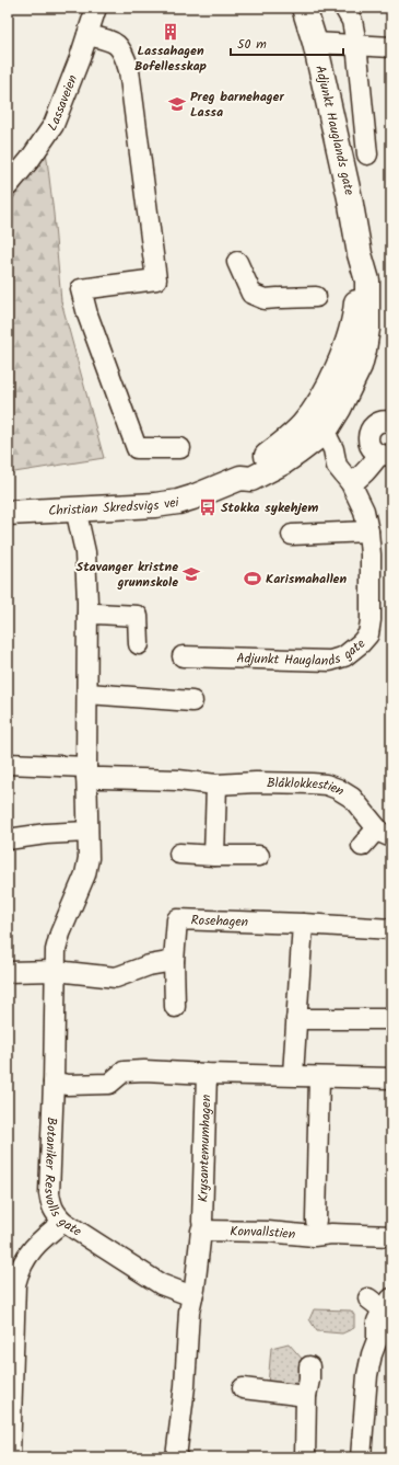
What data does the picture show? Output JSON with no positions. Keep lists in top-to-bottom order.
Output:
{
  "streets": {
    "main road": ["Adjunkt Hauglands gate", "Christian Skredsvigs vei"],
    "street": [
      "Lassaveien",
      "Blåklokkestien",
      "Rosehagen",
      "Krysantemumhagen",
      "Botaniker Resvolls gate",
      "Konvallstien"
    ]
  },
  "crossings": [
    ["Adjunkt Hauglands gate", "Christian Skredsvigs vei"],
    ["Christian Skredsvigs vei", "Botaniker Resvolls gate"],
    ["Blåklokkestien", "Botaniker Resvolls gate"],
    ["Botaniker Resvolls gate", "Konvallstien"]
  ],
  "places": {
    "building": ["Lassahagen Bofellesskap"],
    "school or university": ["Preg barnehager Lassa", "Stavanger kristne grunnskole"],
    "bus stop": ["Stokka sykehjem"],
    "sports": ["Karismahallen"]
  },
  "scale_bar": "50 m"
}
